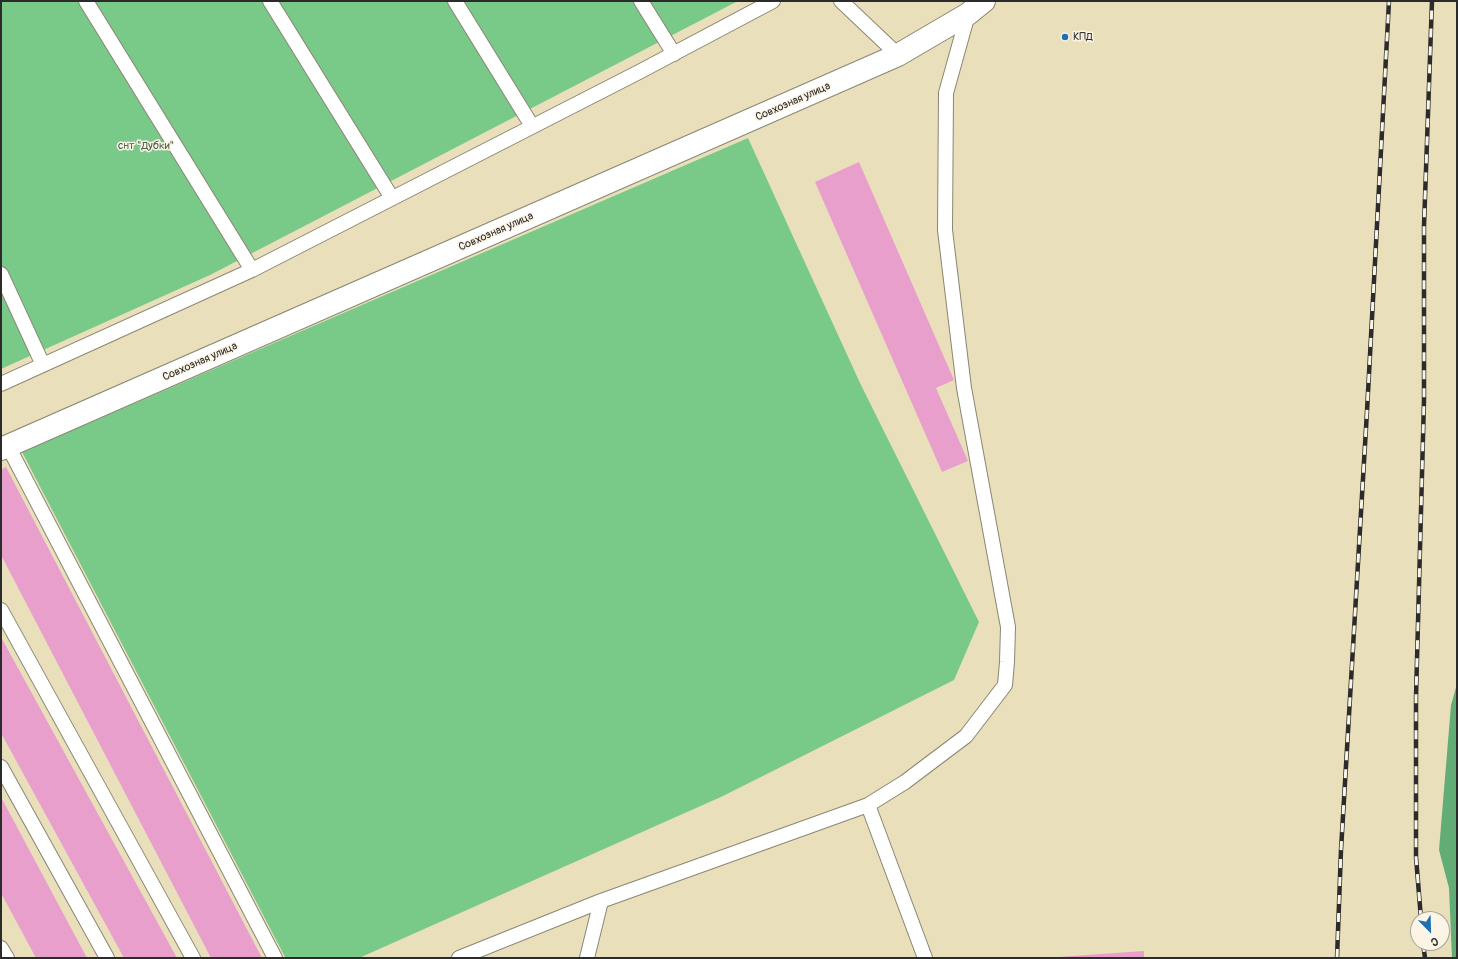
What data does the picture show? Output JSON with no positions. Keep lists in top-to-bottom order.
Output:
{
  "streets": {
    "street": ["Совхозная улица"]
  },
  "parks": ["снт \"Дубки\""],
  "places": ["КПД"],
  "north": "bottom right"
}
